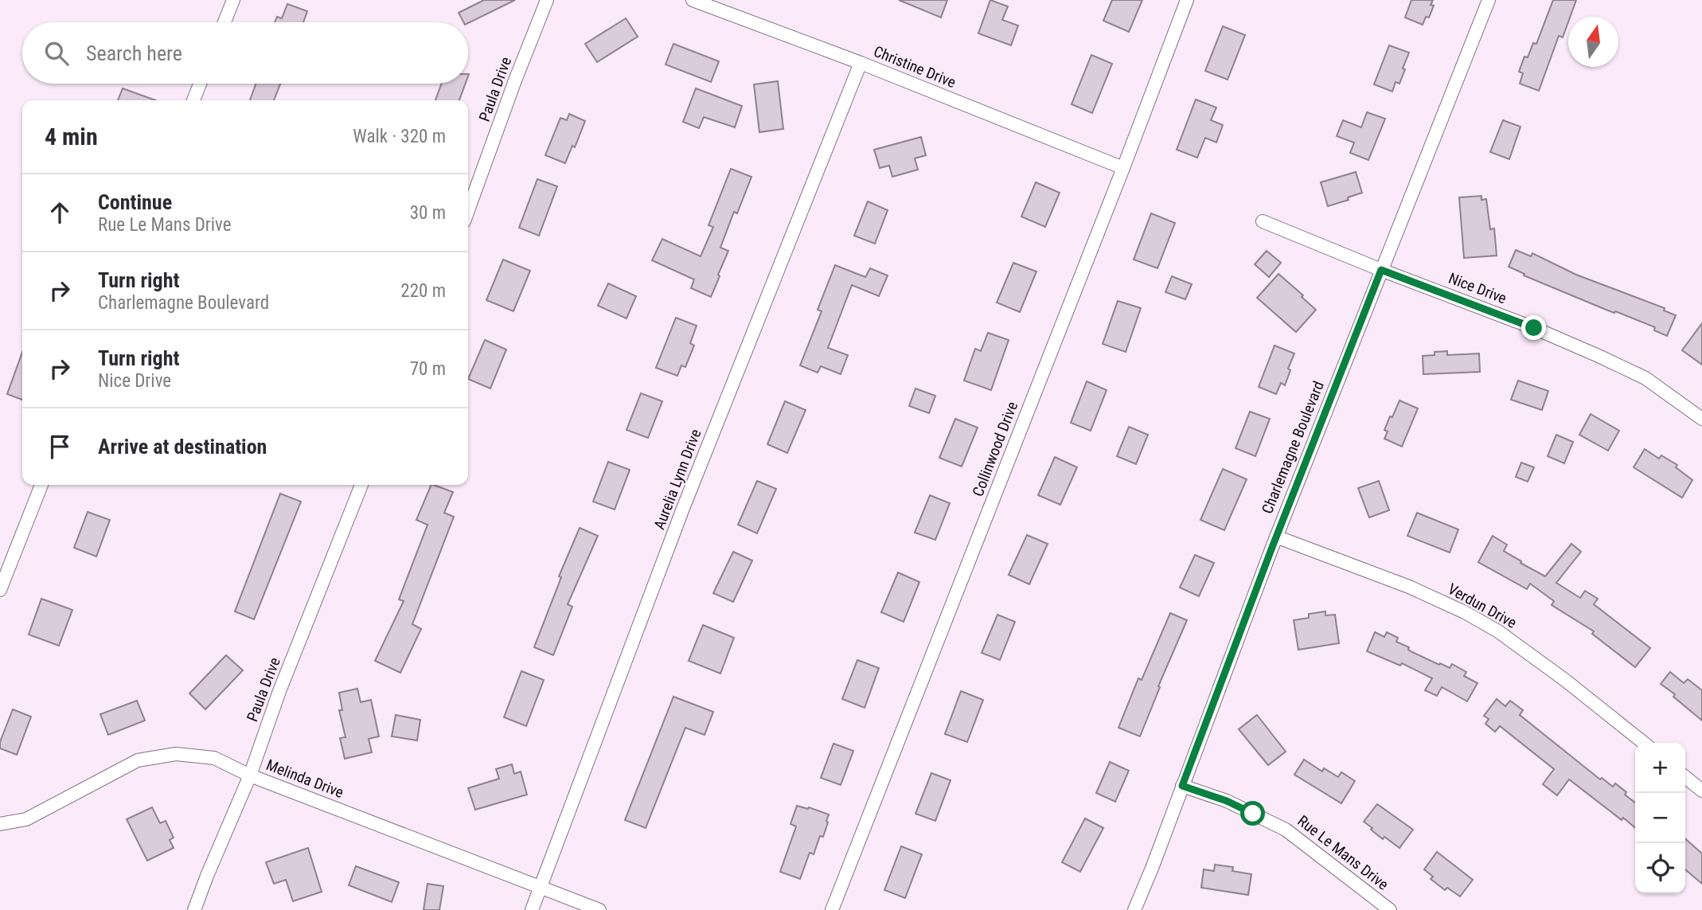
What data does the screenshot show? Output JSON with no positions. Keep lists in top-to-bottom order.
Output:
{
  "streets": {
    "street": [
      "Christine Drive",
      "Paula Drive",
      "Nice Drive",
      "Charlemagne Boulevard",
      "Collinwood Drive",
      "Aurelia Lynn Drive",
      "Verdun Drive",
      "Melinda Drive",
      "Rue Le Mans Drive"
    ]
  },
  "crossings": [
    ["Christine Drive", "Collinwood Drive"],
    ["Christine Drive", "Aurelia Lynn Drive"],
    ["Paula Drive", "Melinda Drive"],
    ["Nice Drive", "Charlemagne Boulevard"],
    ["Charlemagne Boulevard", "Verdun Drive"],
    ["Charlemagne Boulevard", "Rue Le Mans Drive"],
    ["Aurelia Lynn Drive", "Melinda Drive"]
  ],
  "north": "top",
  "page": {
    "search": "Search here",
    "heading": ["4 min", "Walk · 320 m"],
    "list": [
      ["Continue", "Rue Le Mans Drive", "30 m"],
      ["Turn right", "Charlemagne Boulevard", "220 m"],
      ["Turn right", "Nice Drive", "70 m"],
      "Arrive at destination"
    ],
    "map_buttons": ["+", "−"]
  }
}
